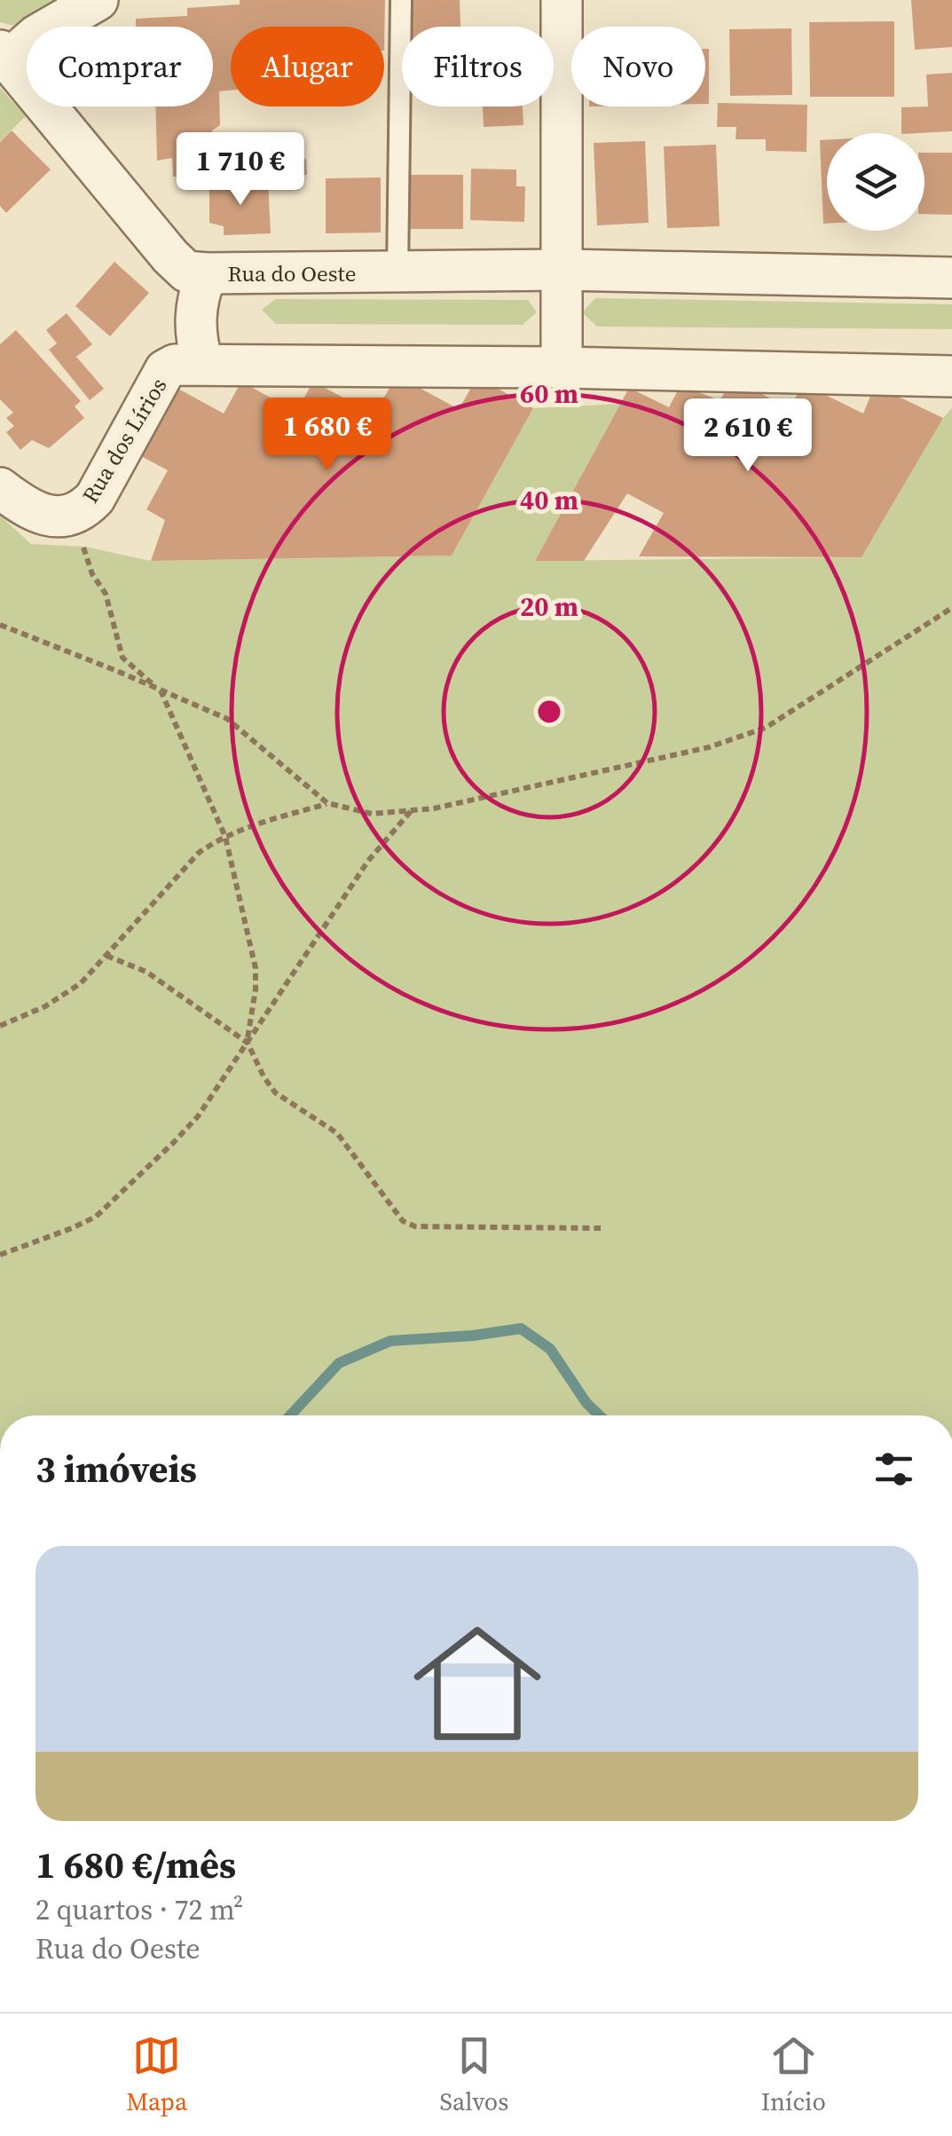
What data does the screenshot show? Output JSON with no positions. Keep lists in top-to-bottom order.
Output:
{
  "streets": {
    "street": ["Rua do Oeste", "Rua dos Lírios"]
  },
  "crossings": [
    ["Rua do Oeste", "Rua dos Lírios"]
  ],
  "page": {
    "chip": [
      "Comprar",
      "Alugar",
      "Filtros",
      "Novo"
    ],
    "price": ["1 710 €", "1 680 €", "2 610 €"],
    "heading": "3 imóveis",
    "list": [
      {
        "name": "1 680 €/mês",
        "note": "2 quartos · 72 m² · Rua do Oeste"
      }
    ],
    "tabs": ["Mapa", "Salvos", "Início"]
  },
  "rings": ["60 m", "40 m", "20 m"]
}
